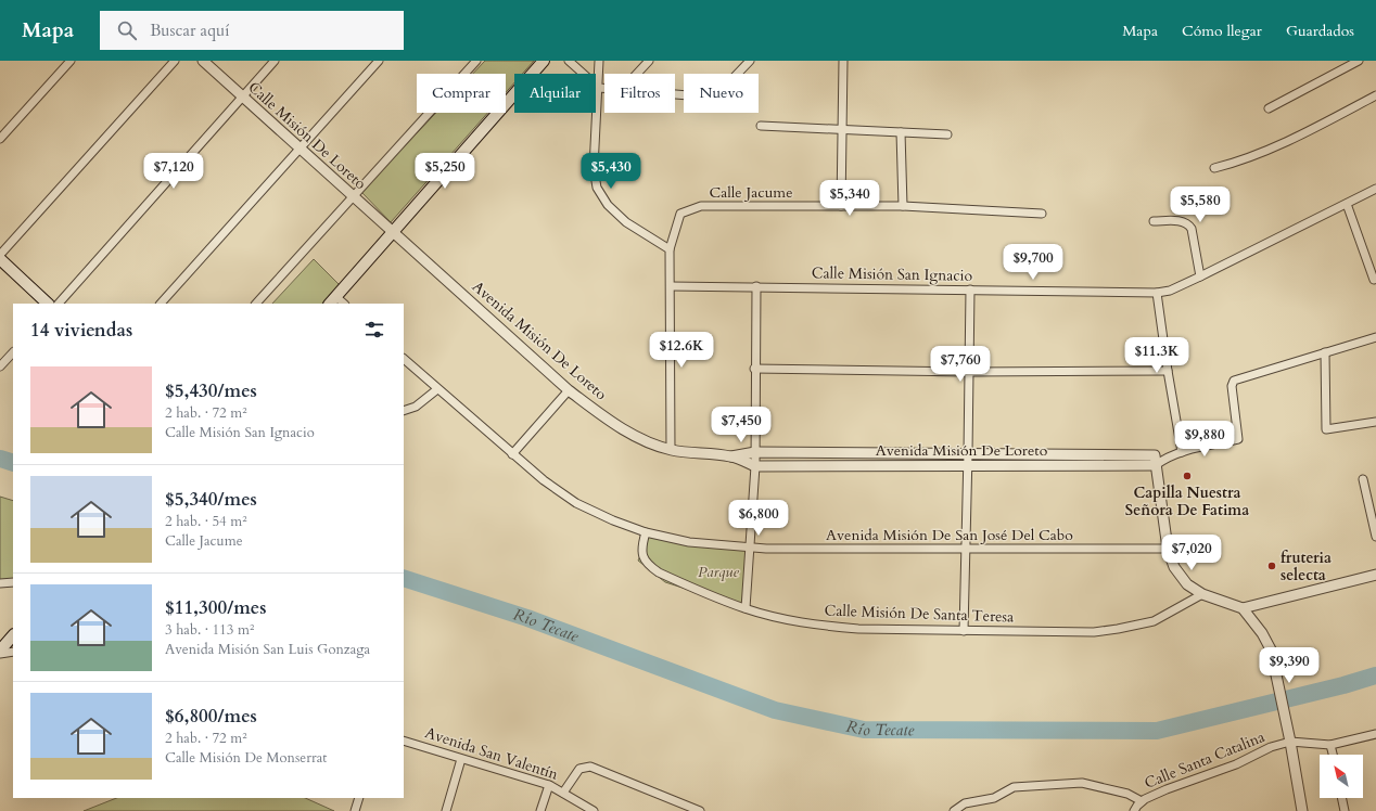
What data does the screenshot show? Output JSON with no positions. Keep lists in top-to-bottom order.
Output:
{
  "streets": {
    "street": [
      "Calle Misión De Loreto",
      "Calle Jacume",
      "Calle Misión San Ignacio",
      "Avenida Misión De Loreto",
      "Avenida Misión De San José Del Cabo",
      "Calle Misión De Santa Teresa",
      "Avenida San Valentín",
      "Calle Santa Catalina"
    ]
  },
  "crossings": [
    ["Calle Misión De Loreto", "Avenida Misión De Loreto"],
    ["Avenida Misión De San José Del Cabo", "Calle Misión De Santa Teresa"]
  ],
  "water": ["Río Tecate"],
  "parks": ["Parque"],
  "places": ["Capilla Nuestra Señora De Fatima", "fruteria selecta"],
  "north": "top left",
  "page": {
    "header": "Mapa",
    "search": "Buscar aquí",
    "nav": ["Mapa", "Cómo llegar", "Guardados"],
    "chip": [
      "Comprar",
      "Alquilar",
      "Filtros",
      "Nuevo"
    ],
    "price": [
      "$7,120",
      "$5,250",
      "$5,430",
      "$5,340",
      "$5,580",
      "$9,700",
      "$12.6K",
      "$11.3K",
      "$7,760",
      "$7,450",
      "$9,880",
      "$6,800",
      "$7,020",
      "$9,390"
    ],
    "heading": "14 viviendas",
    "list": [
      {
        "name": "$5,430/mes",
        "note": "2 hab. · 72 m² · Calle Misión San Ignacio"
      },
      {
        "name": "$5,340/mes",
        "note": "2 hab. · 54 m² · Calle Jacume"
      },
      {
        "name": "$11,300/mes",
        "note": "3 hab. · 113 m² · Avenida Misión San Luis Gonzaga"
      },
      {
        "name": "$6,800/mes",
        "note": "2 hab. · 72 m² · Calle Misión De Monserrat"
      }
    ]
  }
}
